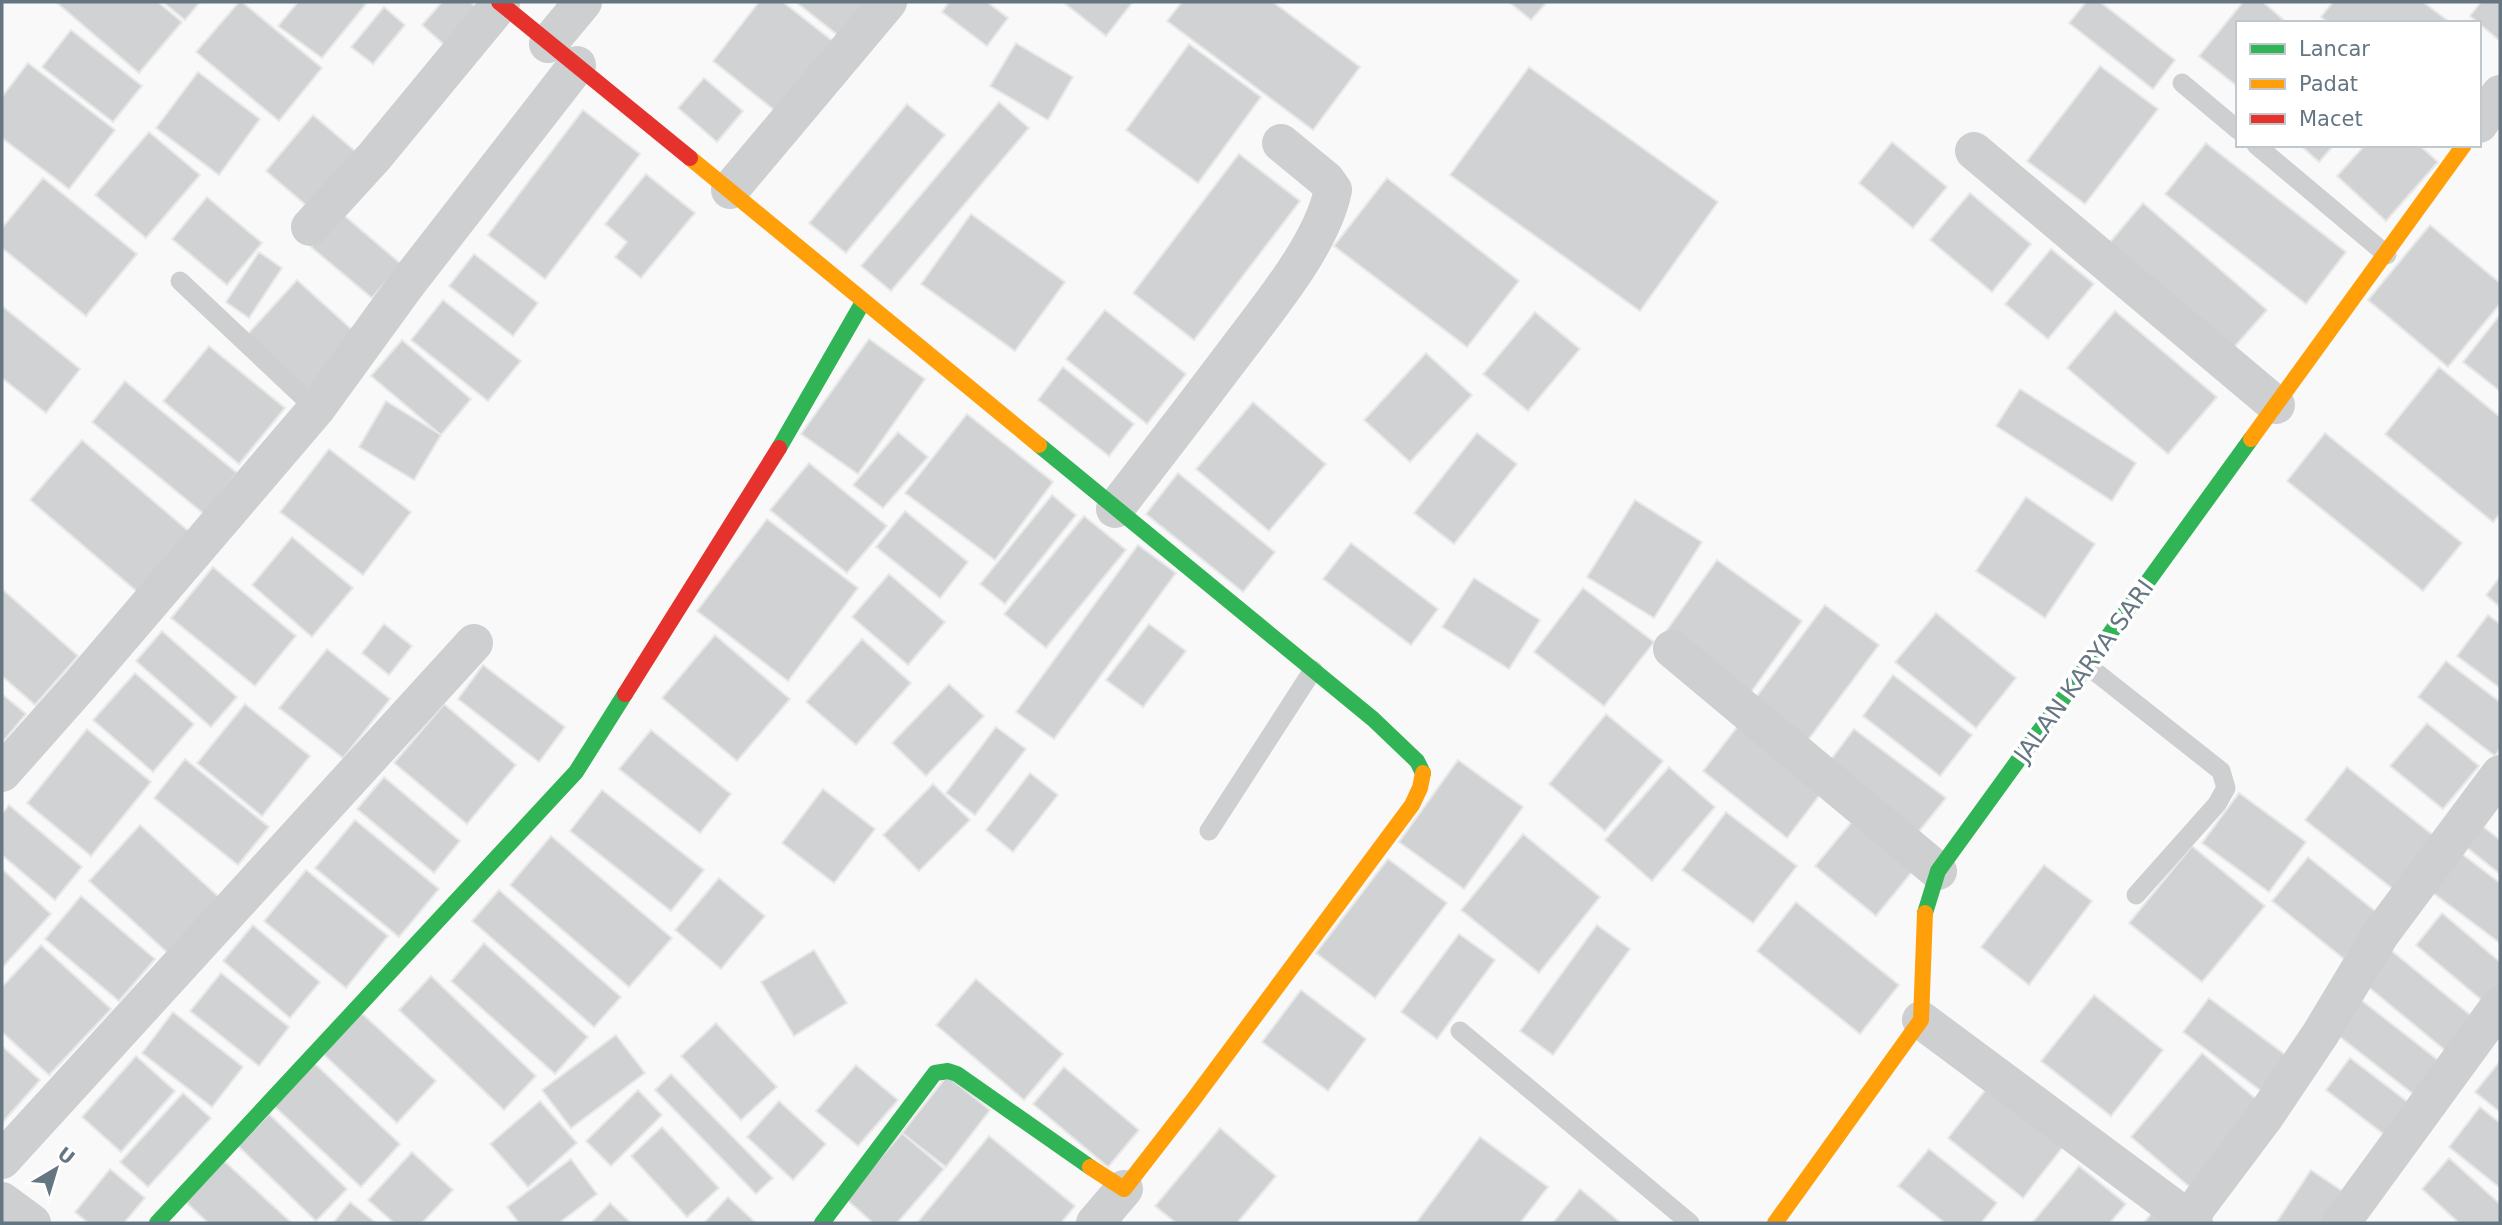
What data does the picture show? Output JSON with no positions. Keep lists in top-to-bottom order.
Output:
{
  "streets": {
    "street": ["JALAN KARYA SARI"]
  },
  "legend": ["Lancar", "Padat", "Macet"],
  "north": "top right"
}
